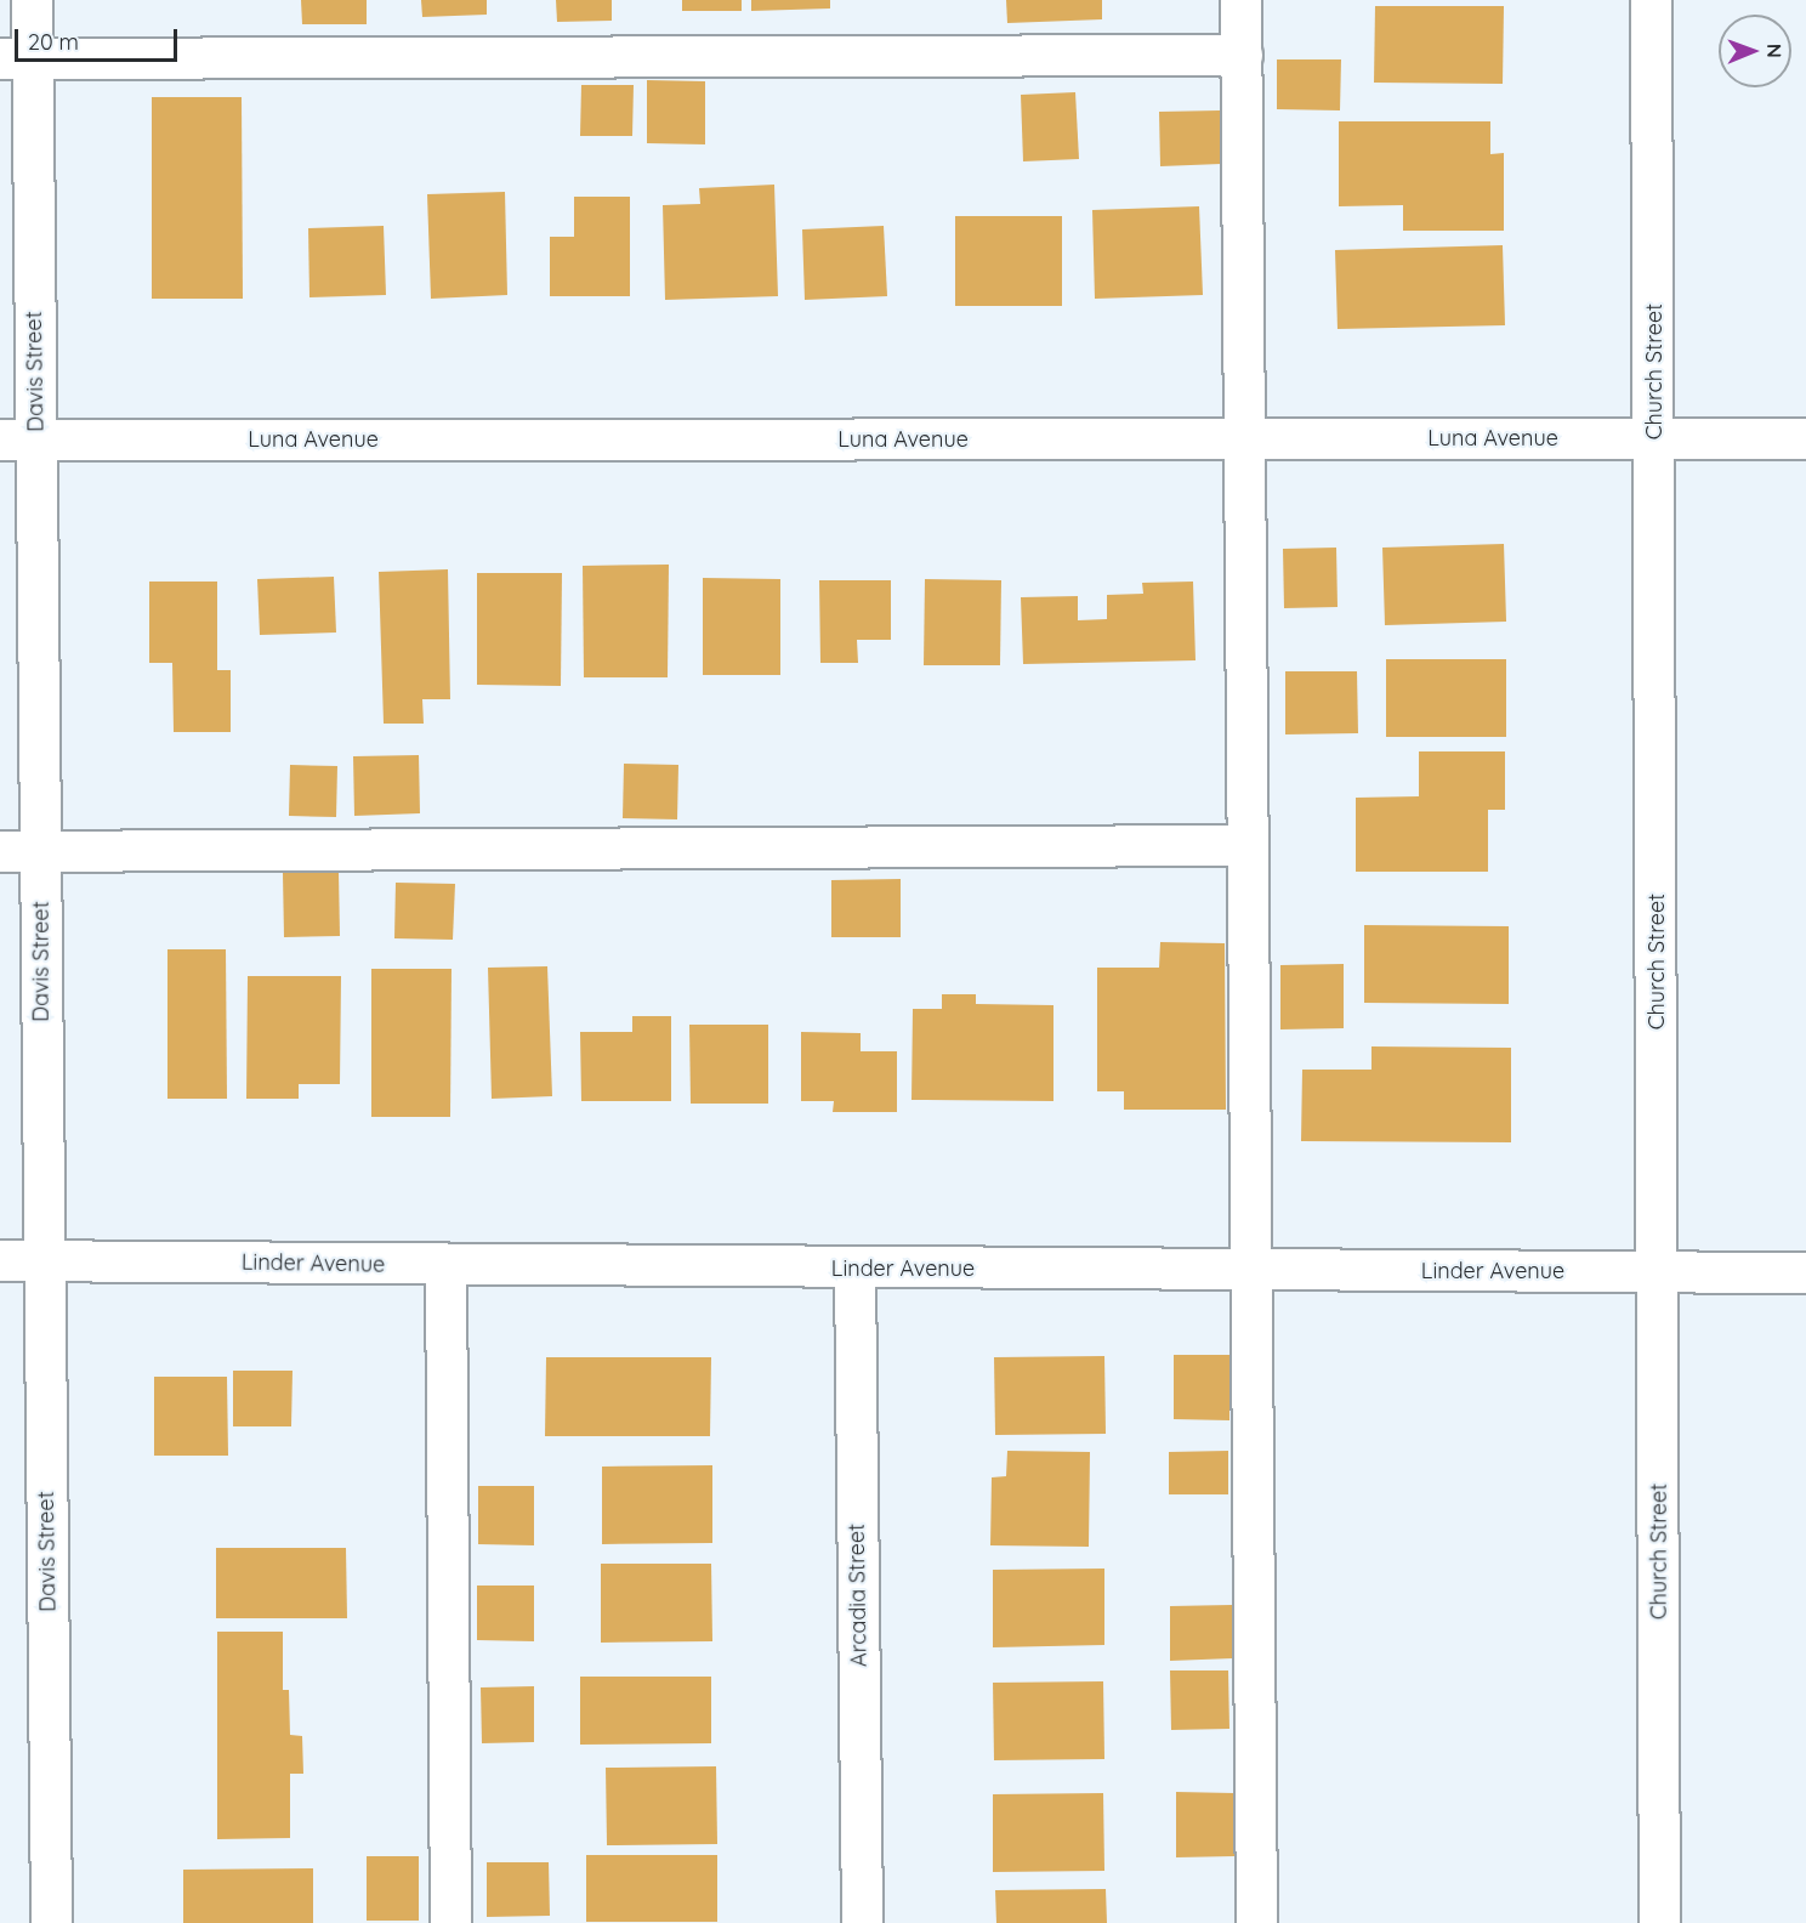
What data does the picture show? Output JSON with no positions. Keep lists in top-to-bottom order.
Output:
{
  "streets": {
    "street": [
      "Davis Street",
      "Church Street",
      "Luna Avenue",
      "Linder Avenue",
      "Arcadia Street"
    ]
  },
  "crossings": [
    ["Davis Street", "Luna Avenue"],
    ["Davis Street", "Linder Avenue"],
    ["Church Street", "Luna Avenue"],
    ["Church Street", "Linder Avenue"],
    ["Linder Avenue", "Arcadia Street"]
  ],
  "scale_bar": "20 m",
  "north": "right"
}
